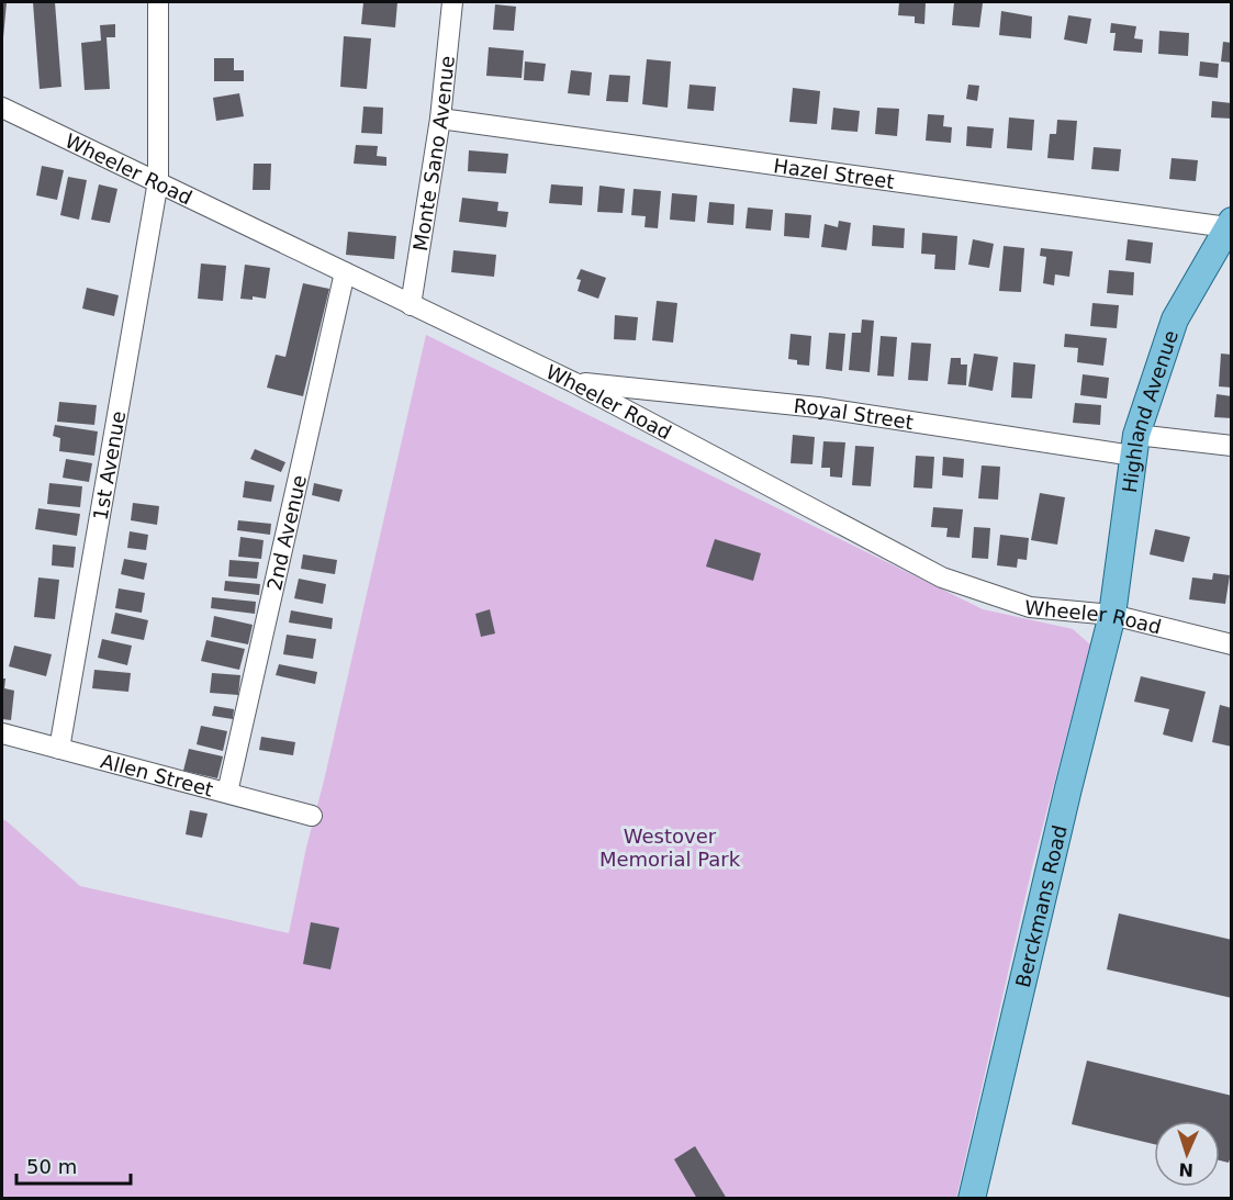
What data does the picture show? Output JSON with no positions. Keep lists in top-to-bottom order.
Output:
{
  "streets": {
    "main road": ["Highland Avenue", "Berckmans Road"],
    "street": [
      "Monte Sano Avenue",
      "Wheeler Road",
      "Hazel Street",
      "Royal Street",
      "1st Avenue",
      "2nd Avenue",
      "Allen Street"
    ]
  },
  "crossings": [
    ["Monte Sano Avenue", "Wheeler Road"],
    ["Monte Sano Avenue", "Hazel Street"],
    ["Wheeler Road", "Highland Avenue"],
    ["Wheeler Road", "Royal Street"],
    ["Wheeler Road", "1st Avenue"],
    ["Wheeler Road", "2nd Avenue"],
    ["Wheeler Road", "Berckmans Road"],
    ["Hazel Street", "Highland Avenue"],
    ["Highland Avenue", "Royal Street"],
    ["Highland Avenue", "Berckmans Road"],
    ["1st Avenue", "Allen Street"],
    ["2nd Avenue", "Allen Street"]
  ],
  "parks": ["Westover Memorial Park"],
  "scale_bar": "50 m",
  "north": "bottom"
}
